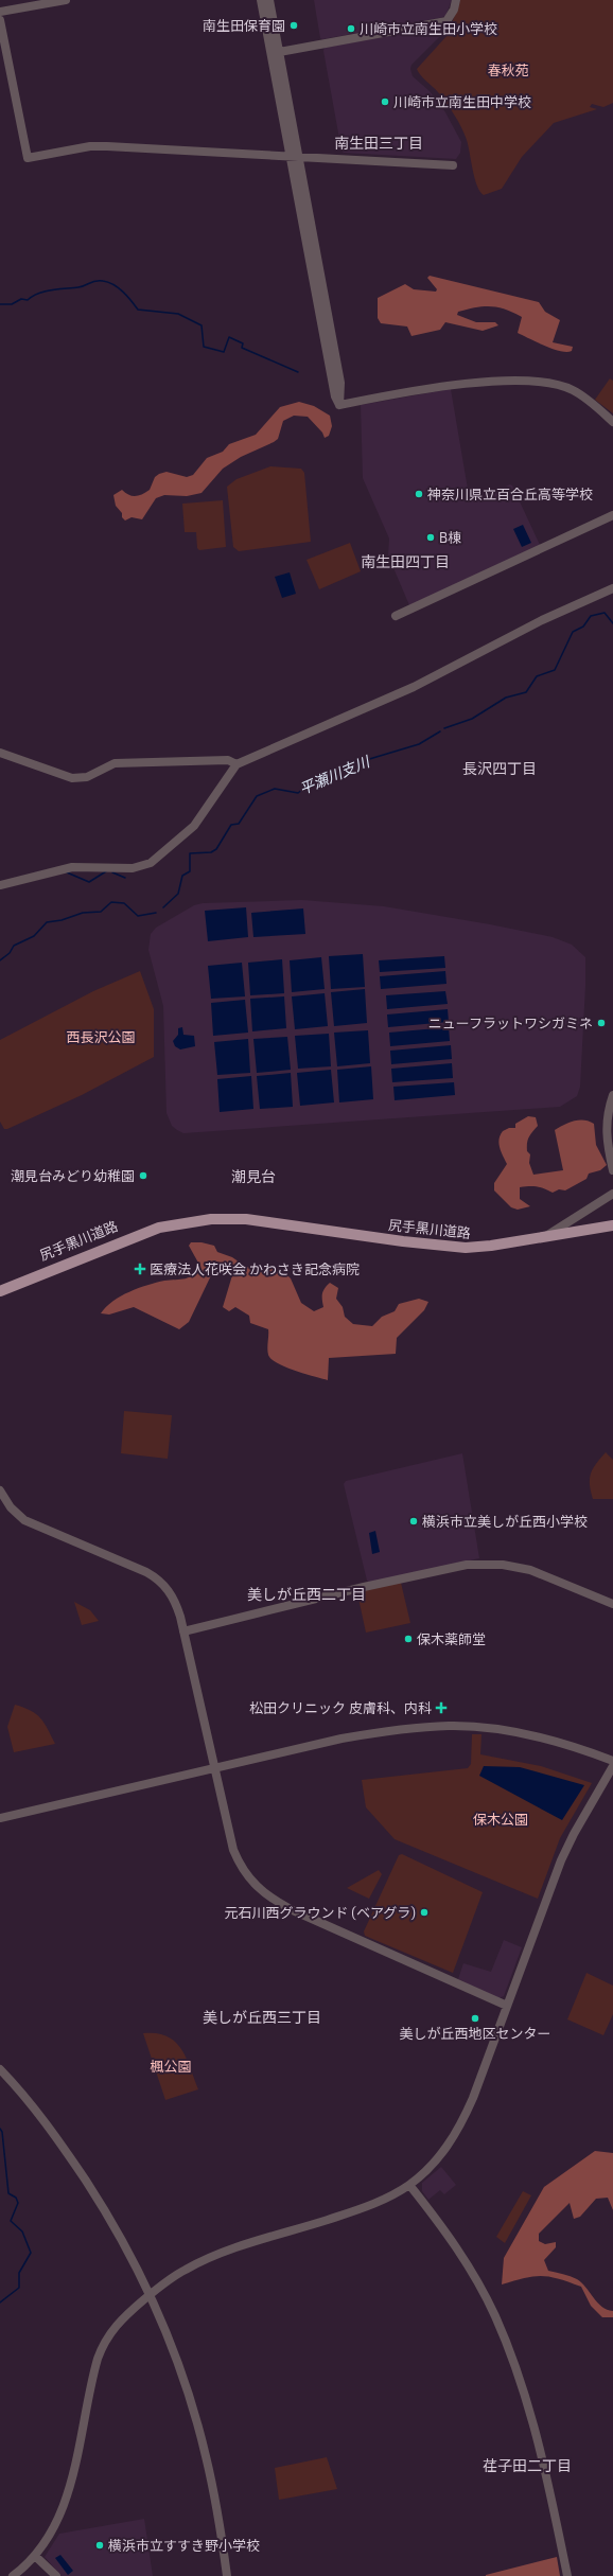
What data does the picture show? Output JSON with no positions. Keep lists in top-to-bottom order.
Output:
{
  "streets": {
    "main road": ["尻手黒川道路"]
  },
  "districts": [
    "南生田三丁目",
    "南生田四丁目",
    "長沢四丁目",
    "潮見台",
    "美しが丘西二丁目",
    "美しが丘西三丁目",
    "荏子田二丁目"
  ],
  "water": ["平瀬川支川"],
  "parks": [
    "春秋苑",
    "西長沢公園",
    "保木公園",
    "楓公園"
  ],
  "places": {
    "other": [
      "南生田保育園",
      "川崎市立南生田小学校",
      "川崎市立南生田中学校",
      "神奈川県立百合丘高等学校",
      "B棟",
      "ニューフラットワシガミネ",
      "潮見台みどり幼稚園",
      "横浜市立美しが丘西小学校",
      "保木薬師堂",
      "元石川西グラウンド (ベアグラ)",
      "美しが丘西地区センター",
      "横浜市立すすき野小学校"
    ],
    "health": ["医療法人花咲会 かわさき記念病院", "松田クリニック 皮膚科、内科"]
  }
}
